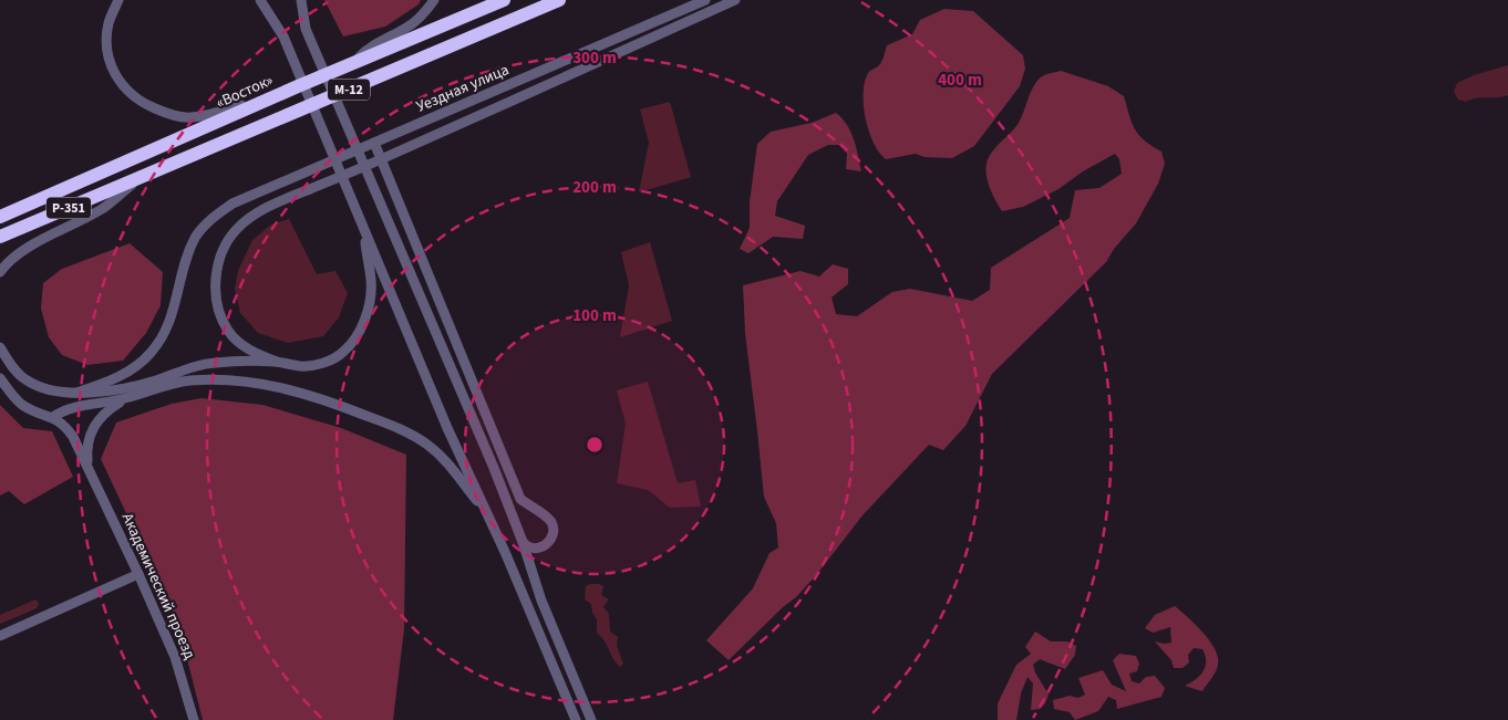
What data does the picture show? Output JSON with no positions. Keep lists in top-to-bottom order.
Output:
{
  "streets": {
    "highway": ["М-12", "«Восток»", "Р-351"],
    "street": ["Уездная улица", "Академический проезд"]
  },
  "crossings": [
    ["М-12", "Р-351"]
  ],
  "rings": [
    "300 m",
    "400 m",
    "200 m",
    "100 m"
  ]
}
